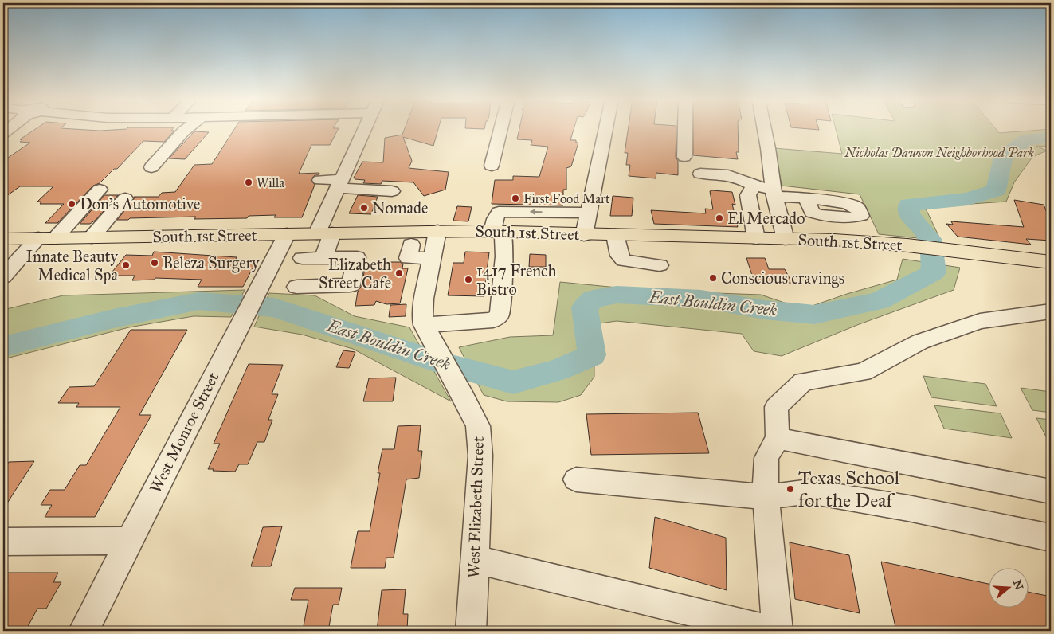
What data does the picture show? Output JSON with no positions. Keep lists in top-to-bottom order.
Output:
{
  "streets": {
    "main road": ["South 1st Street"],
    "street": ["West Monroe Street", "West Elizabeth Street"]
  },
  "crossings": [
    ["South 1st Street", "West Monroe Street"],
    ["South 1st Street", "West Elizabeth Street"]
  ],
  "water": ["East Bouldin Creek"],
  "parks": ["Nicholas Dawson Neighborhood Park"],
  "places": [
    "Willa",
    "First Food Mart",
    "Don's Automotive",
    "Nomade",
    "El Mercado",
    "Beleza Surgery",
    "Innate Beauty Medical Spa",
    "Elizabeth Street Cafe",
    "Conscious cravings",
    "1417 French Bistro",
    "Texas School for the Deaf"
  ],
  "north": "right"
}
